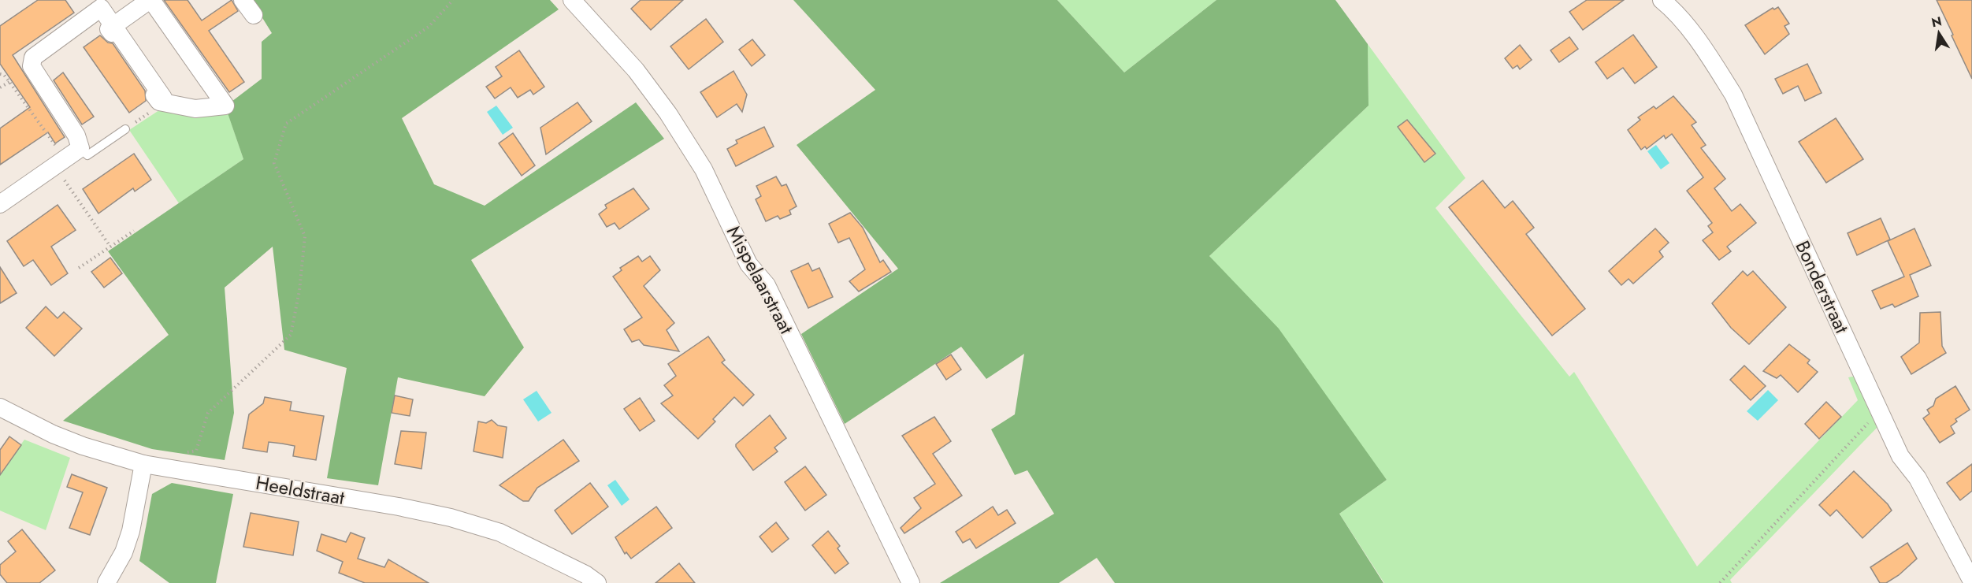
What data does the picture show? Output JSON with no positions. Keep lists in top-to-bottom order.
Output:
{
  "streets": {
    "street": ["Mispelaarstraat", "Bonderstraat", "Heeldstraat"]
  },
  "north": "top"
}
